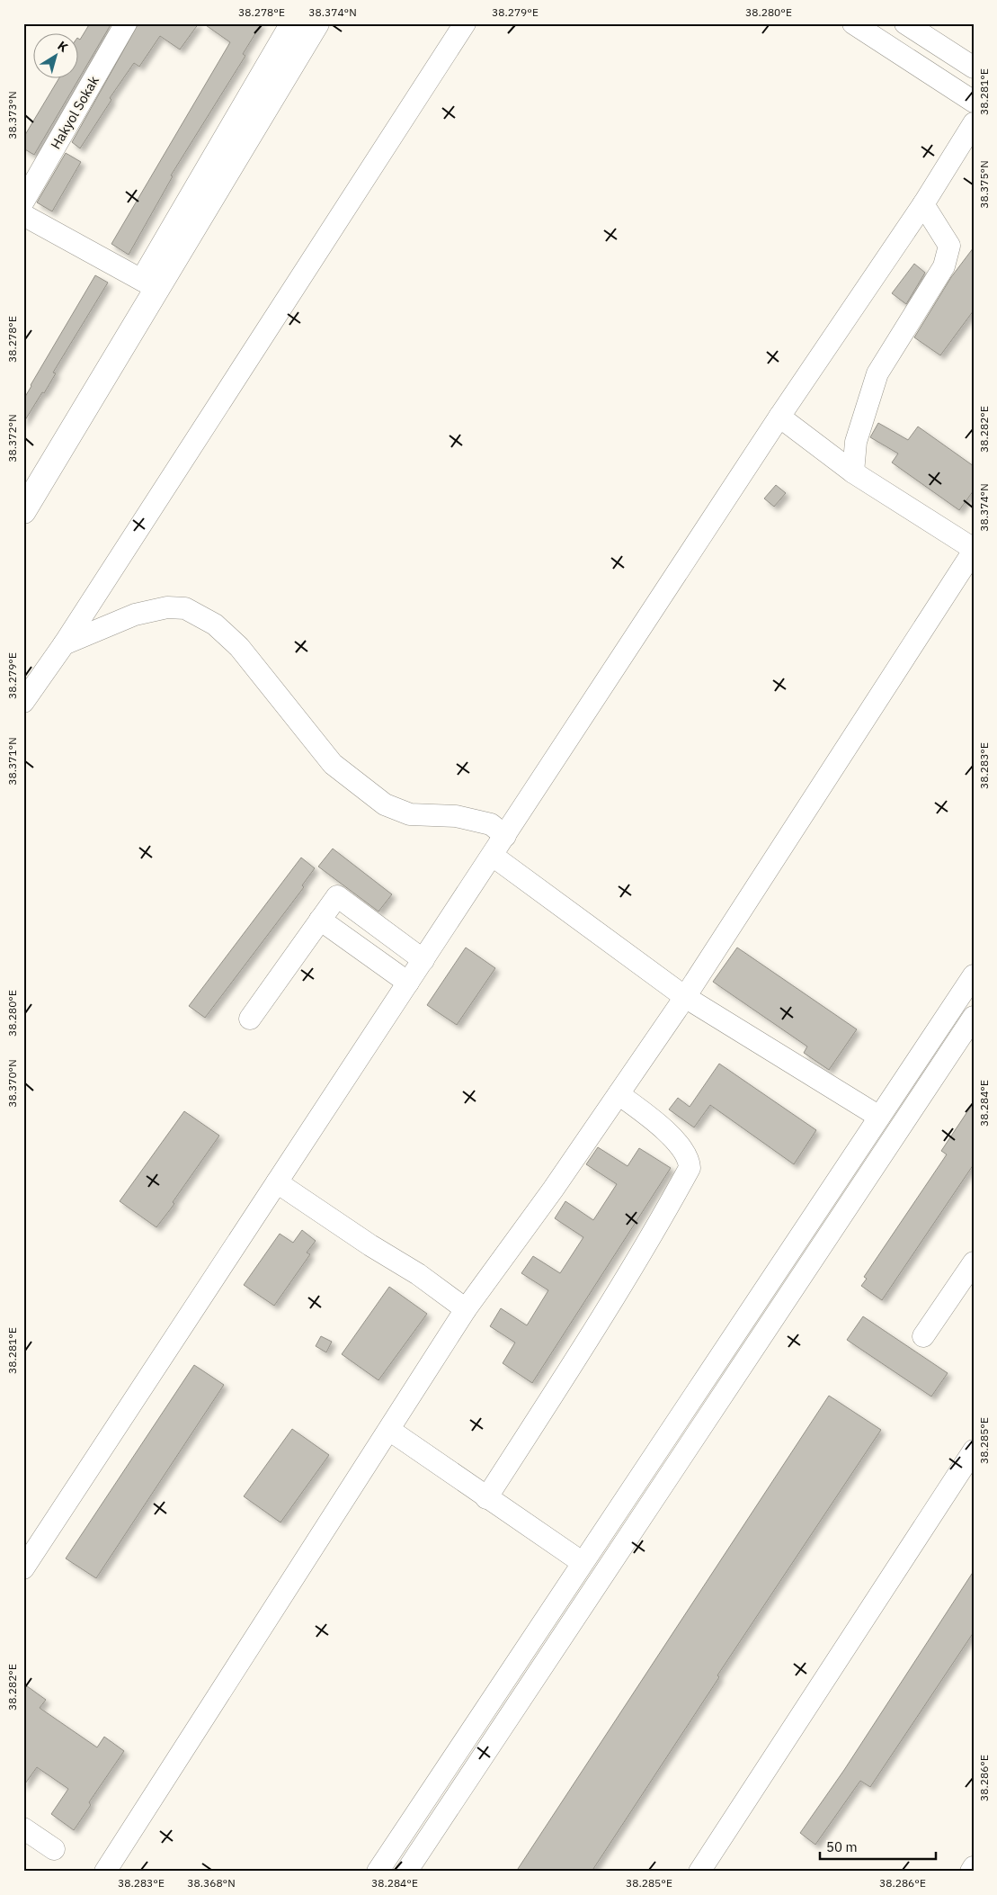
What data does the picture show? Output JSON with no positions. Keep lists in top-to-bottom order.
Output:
{
  "streets": {
    "street": ["Hakyol Sokak"]
  },
  "scale_bar": "50 m",
  "north": "top right",
  "coordinates": [
    "38.278°E",
    "38.374°N",
    "38.279°E",
    "38.280°E",
    "38.281°E",
    "38.373°N",
    "38.375°N",
    "38.282°E",
    "38.372°N",
    "38.371°N",
    "38.283°E",
    "38.370°N",
    "38.284°E",
    "38.285°E",
    "38.286°E",
    "38.368°N"
  ]
}
